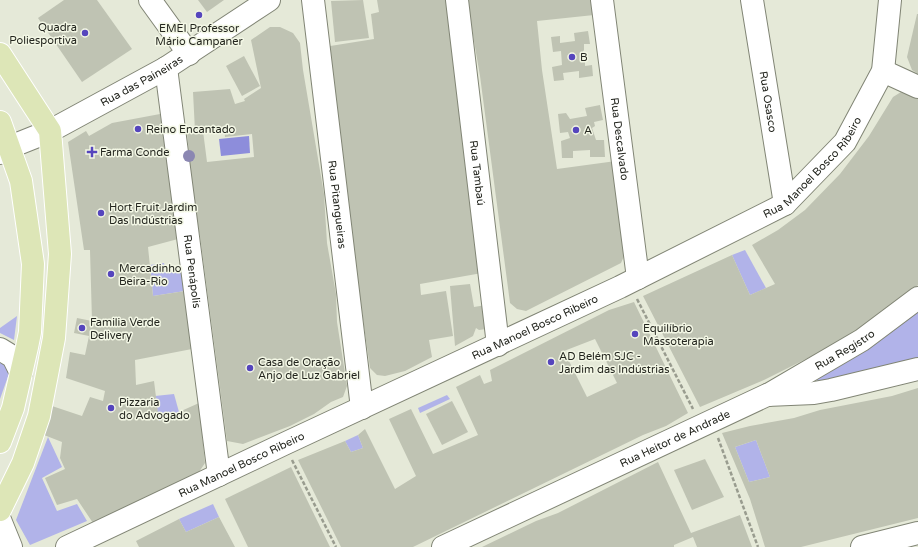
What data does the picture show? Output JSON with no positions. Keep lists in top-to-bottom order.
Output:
{
  "streets": {
    "street": [
      "Rua das Paineiras",
      "Rua Osasco",
      "Rua Descalvado",
      "Rua Manoel Bosco Ribeiro",
      "Rua Tambaú",
      "Rua Pitangueiras",
      "Rua Penápolis",
      "Rua Registro",
      "Rua Heitor de Andrade"
    ]
  },
  "crossings": [
    ["Rua das Paineiras", "Rua Penápolis"],
    ["Rua Osasco", "Rua Manoel Bosco Ribeiro"],
    ["Rua Descalvado", "Rua Manoel Bosco Ribeiro"],
    ["Rua Manoel Bosco Ribeiro", "Rua Tambaú"],
    ["Rua Manoel Bosco Ribeiro", "Rua Pitangueiras"],
    ["Rua Manoel Bosco Ribeiro", "Rua Penápolis"],
    ["Rua Registro", "Rua Heitor de Andrade"]
  ],
  "places": {
    "other": [
      "EMEI Professor Mário Campaner",
      "Quadra Poliesportiva",
      "B",
      "Reino Encantado",
      "A",
      "Hort Fruit Jardim Das Indústrias",
      "Mercadinho Beira-Rio",
      "Familia Verde Delivery",
      "Equilíbrio Massoterapia",
      "AD Belém SJC - Jardim das Indústrias",
      "Casa de Oração Anjo de Luz Gabriel",
      "Pizzaria do Advogado"
    ],
    "health": ["Farma Conde"]
  }
}
